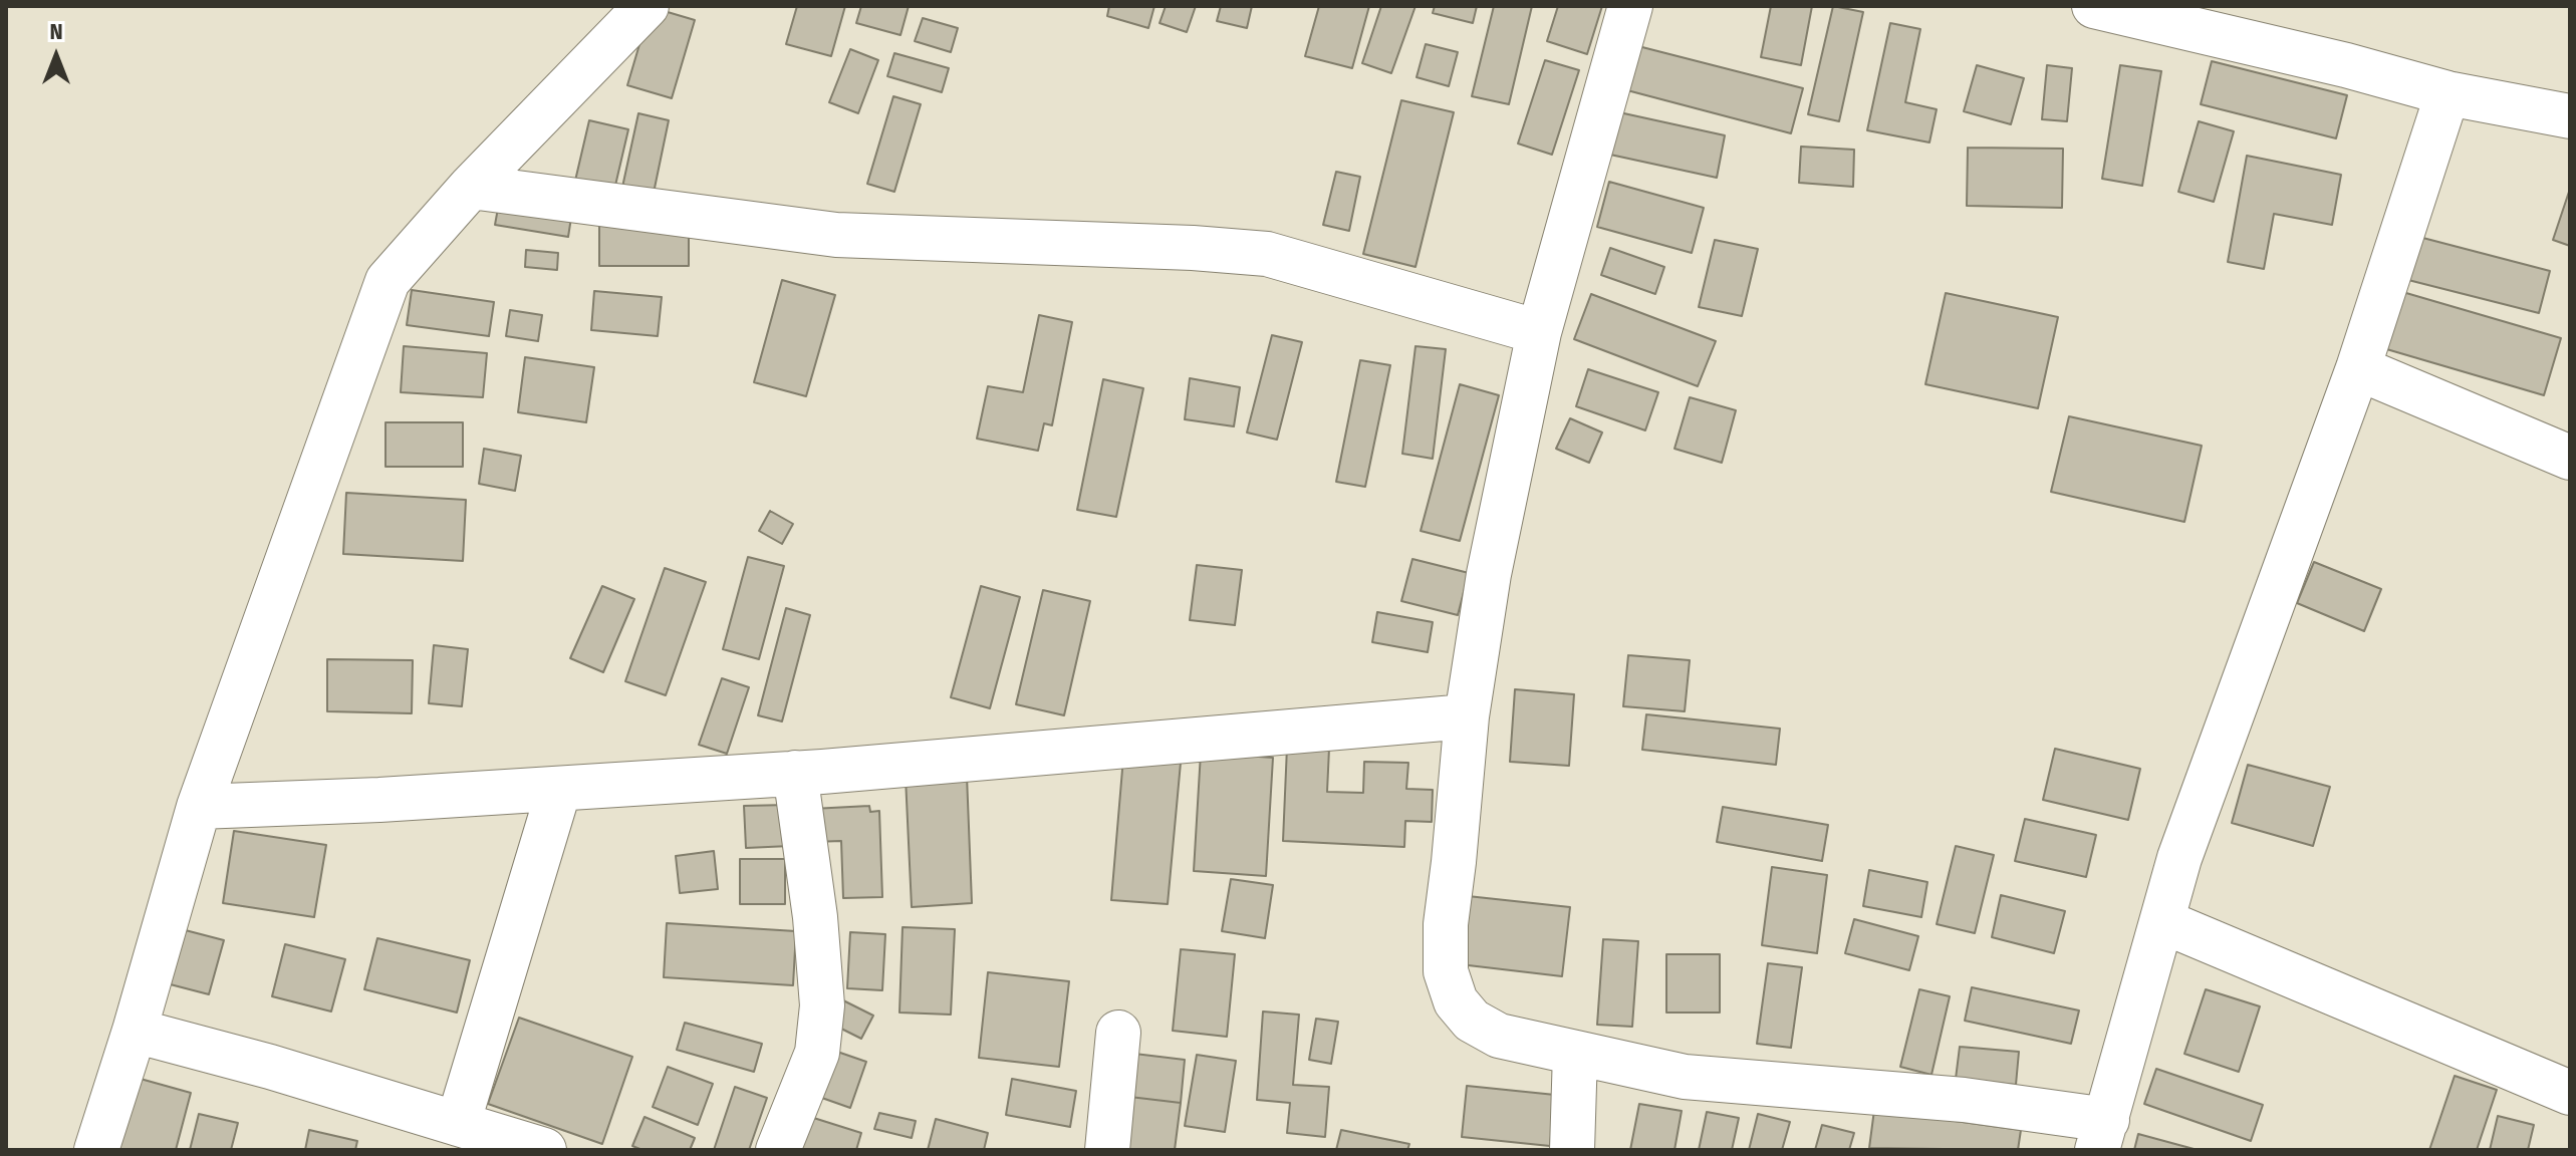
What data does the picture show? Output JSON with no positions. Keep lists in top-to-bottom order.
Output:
{
  "north": "top"
}
